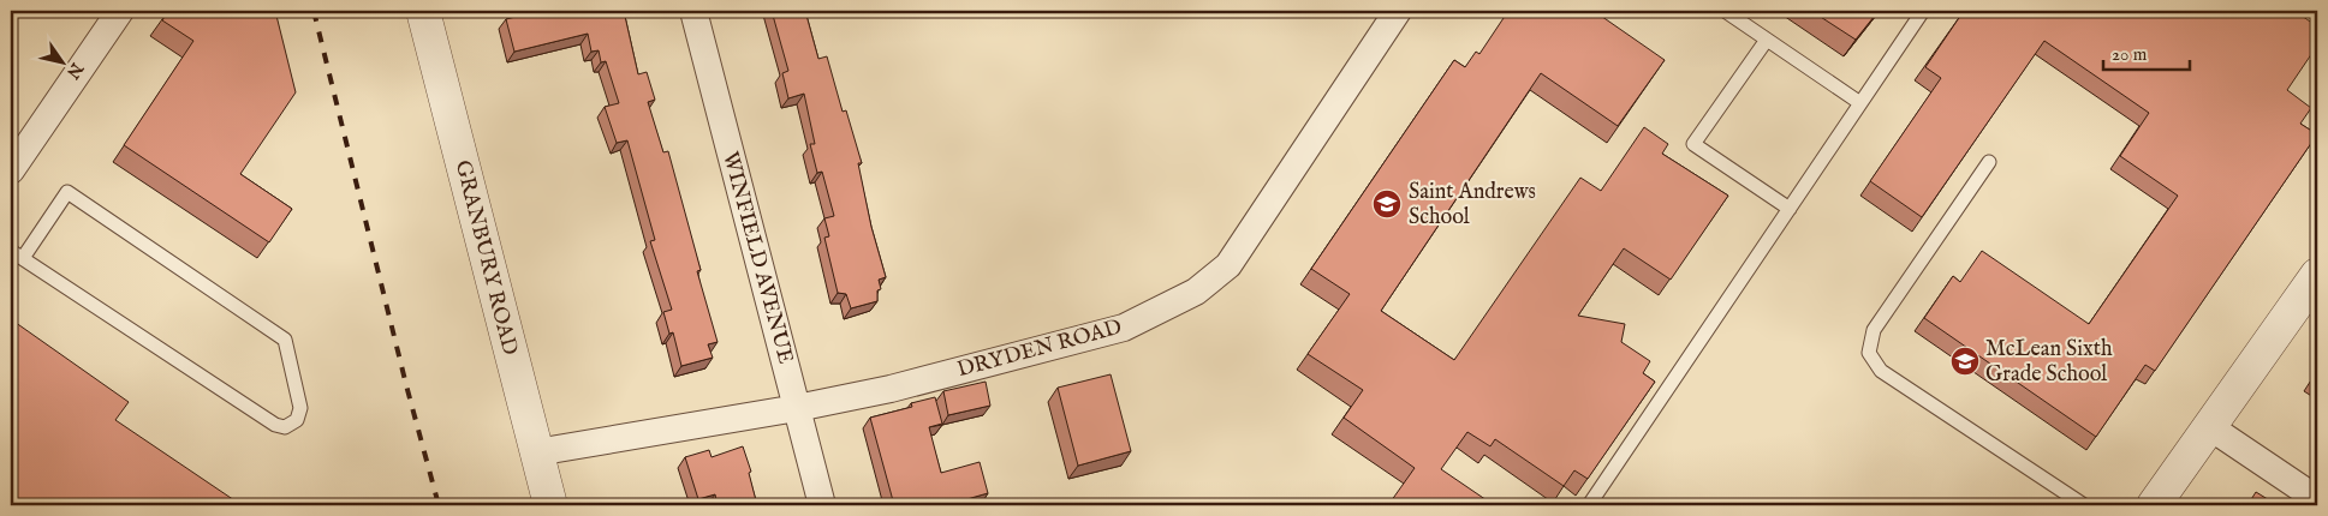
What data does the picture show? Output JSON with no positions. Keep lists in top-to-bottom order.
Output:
{
  "streets": {
    "street": ["GRANBURY ROAD", "WINFIELD AVENUE", "DRYDEN ROAD"]
  },
  "crossings": [
    ["GRANBURY ROAD", "DRYDEN ROAD"],
    ["WINFIELD AVENUE", "DRYDEN ROAD"]
  ],
  "places": {
    "school or university": ["Saint Andrews School", "McLean Sixth Grade School"]
  },
  "scale_bar": "20 m",
  "north": "bottom right"
}
